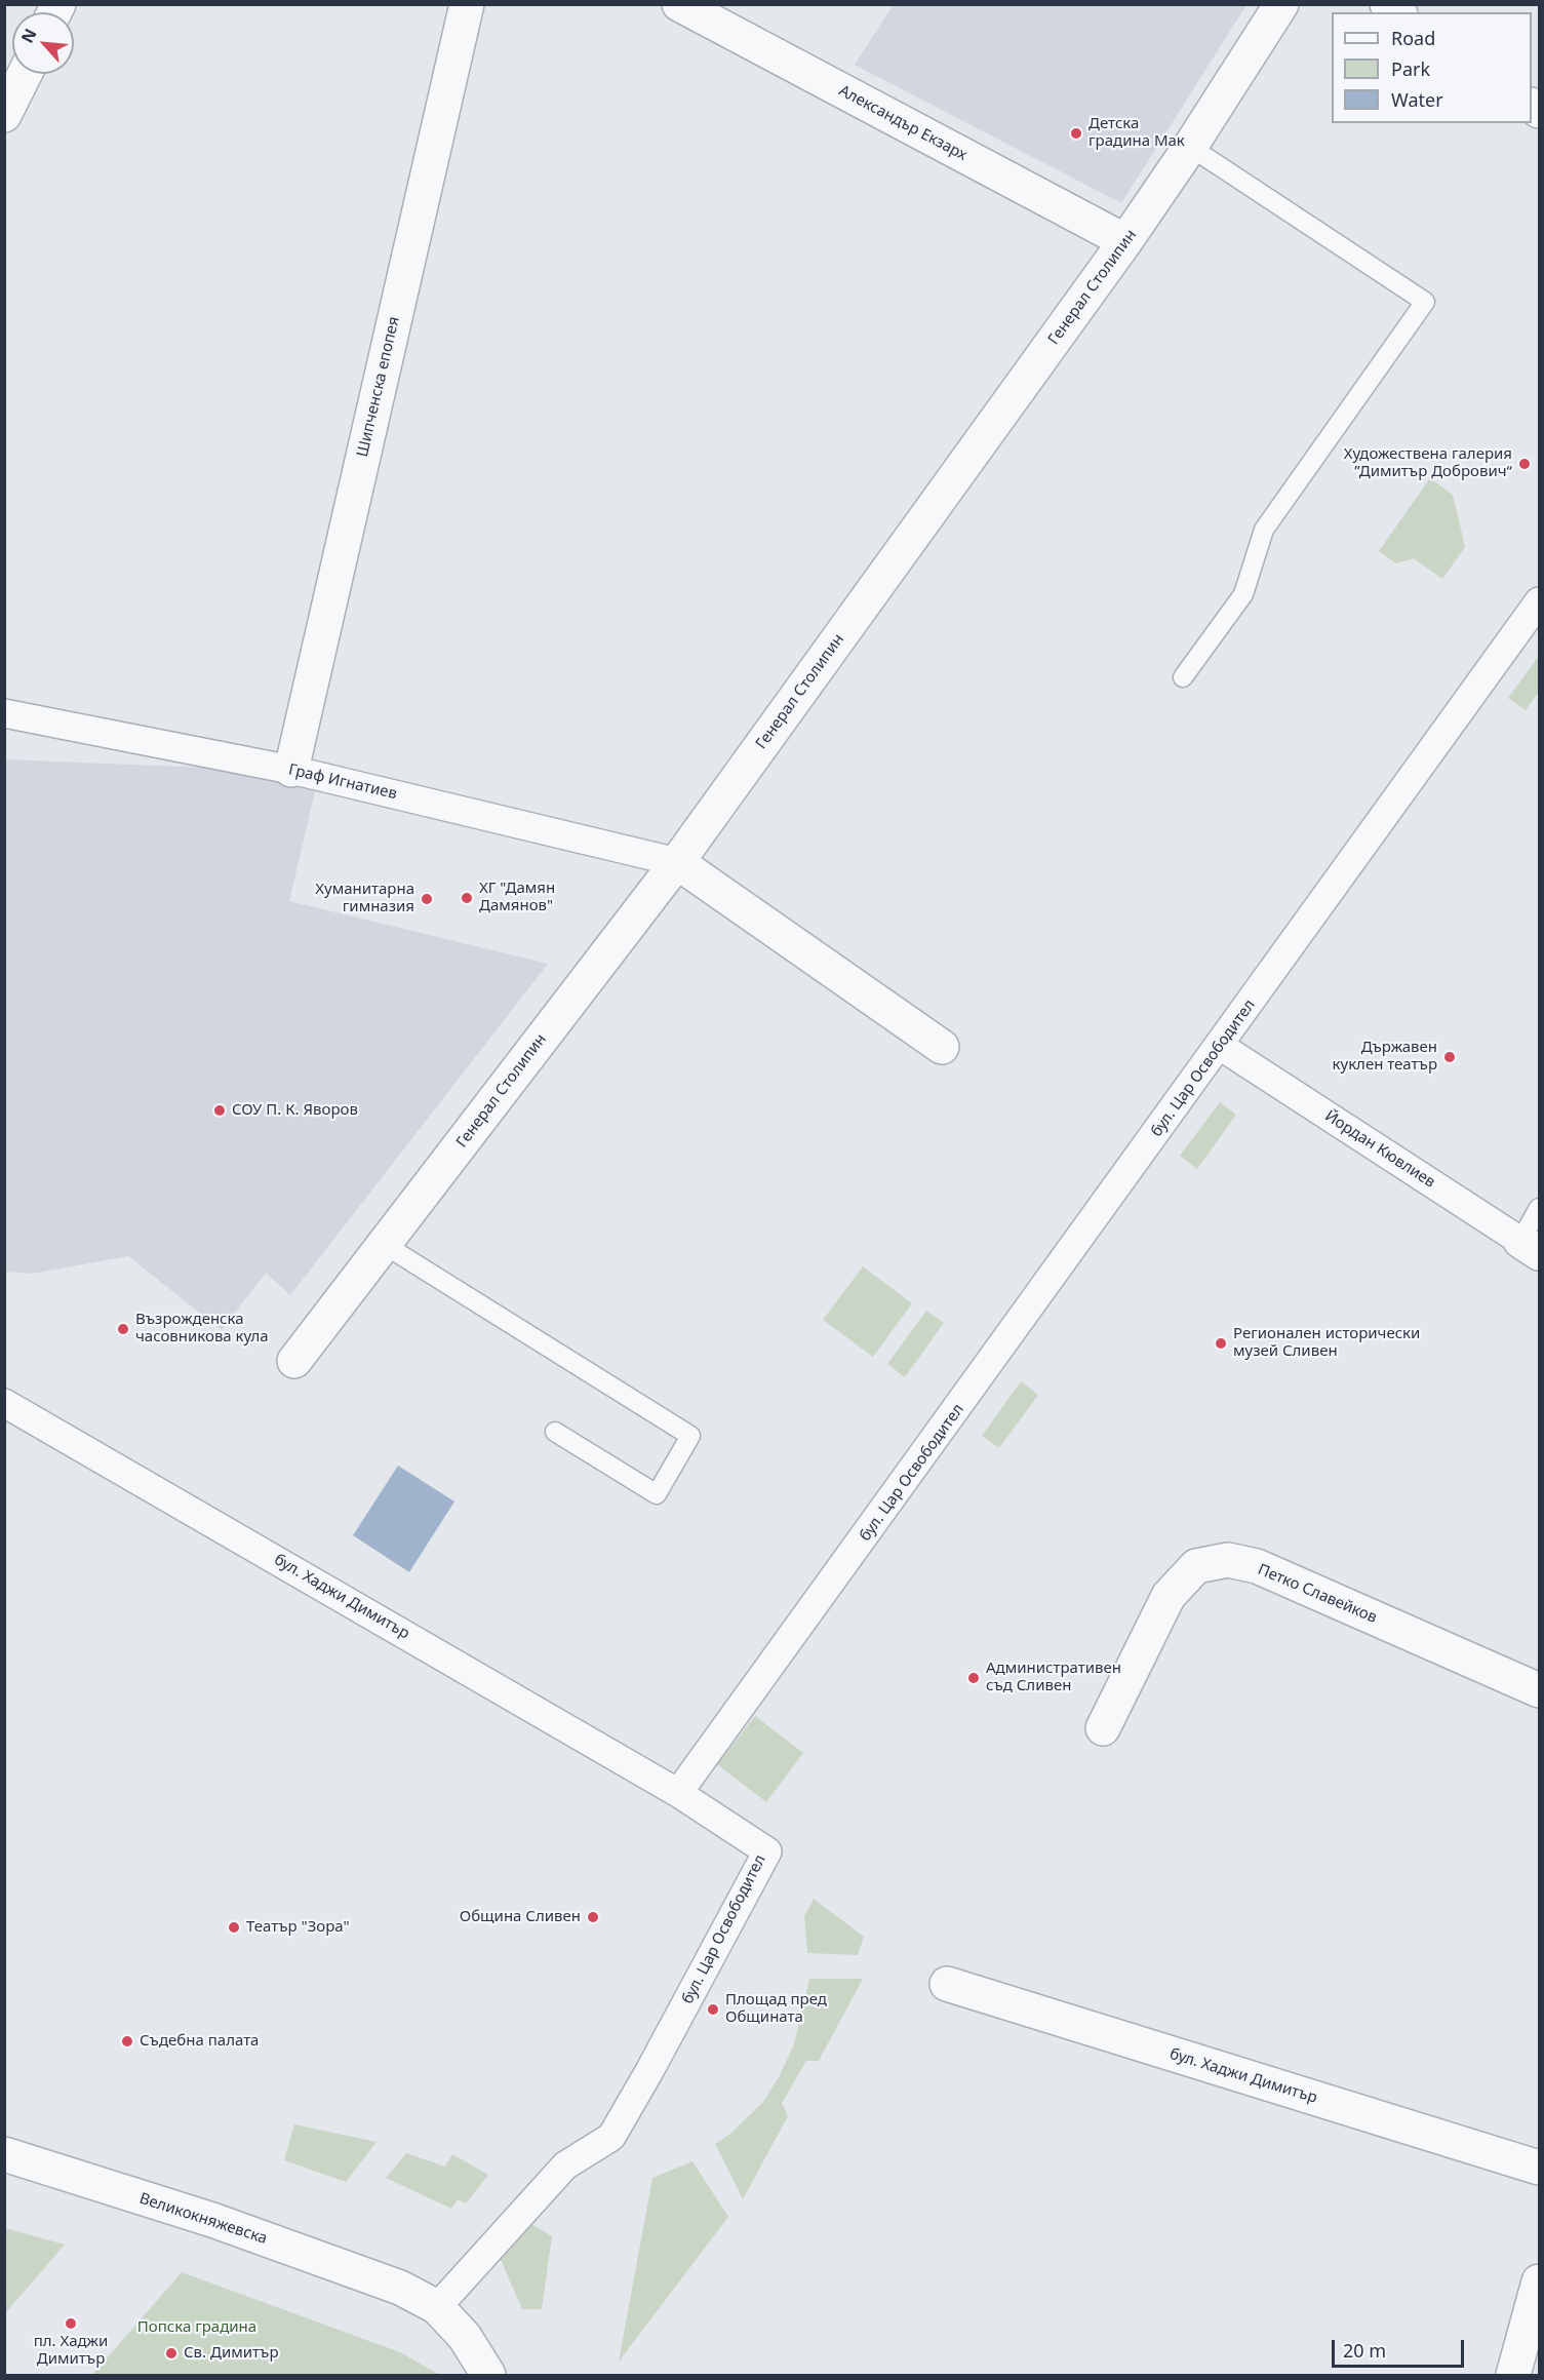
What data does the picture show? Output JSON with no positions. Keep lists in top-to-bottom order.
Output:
{
  "streets": {
    "street": [
      "Александър Екзарх",
      "Генерал Столипин",
      "Шипченска епопея",
      "Граф Игнатиев",
      "бул. Цар Освободител",
      "Йордан Кювлиев",
      "Петко Славейков",
      "бул. Хаджи Димитър",
      "Великокняжевска"
    ]
  },
  "crossings": [
    ["Александър Екзарх", "Генерал Столипин"],
    ["Генерал Столипин", "Граф Игнатиев"],
    ["Шипченска епопея", "Граф Игнатиев"],
    ["бул. Цар Освободител", "Йордан Кювлиев"],
    ["бул. Цар Освободител", "бул. Хаджи Димитър"],
    ["бул. Цар Освободител", "Великокняжевска"]
  ],
  "parks": ["Попска градина"],
  "places": [
    "Детска градина Мак",
    "Художествена галерия ”Димитър Добрович“",
    "ХГ \"Дамян Дамянов\"",
    "Хуманитарна гимназия",
    "Държавен куклен театър",
    "СОУ П. К. Яворов",
    "Възрожденска часовникова кула",
    "Регионален исторически музей Сливен",
    "Административен съд Сливен",
    "Община Сливен",
    "Театър \"Зора\"",
    "Площад пред Общината",
    "Съдебна палата",
    "пл. Хаджи Димитър",
    "Св. Димитър"
  ],
  "legend": ["Road", "Park", "Water"],
  "scale_bar": "20 m",
  "north": "top left"
}
